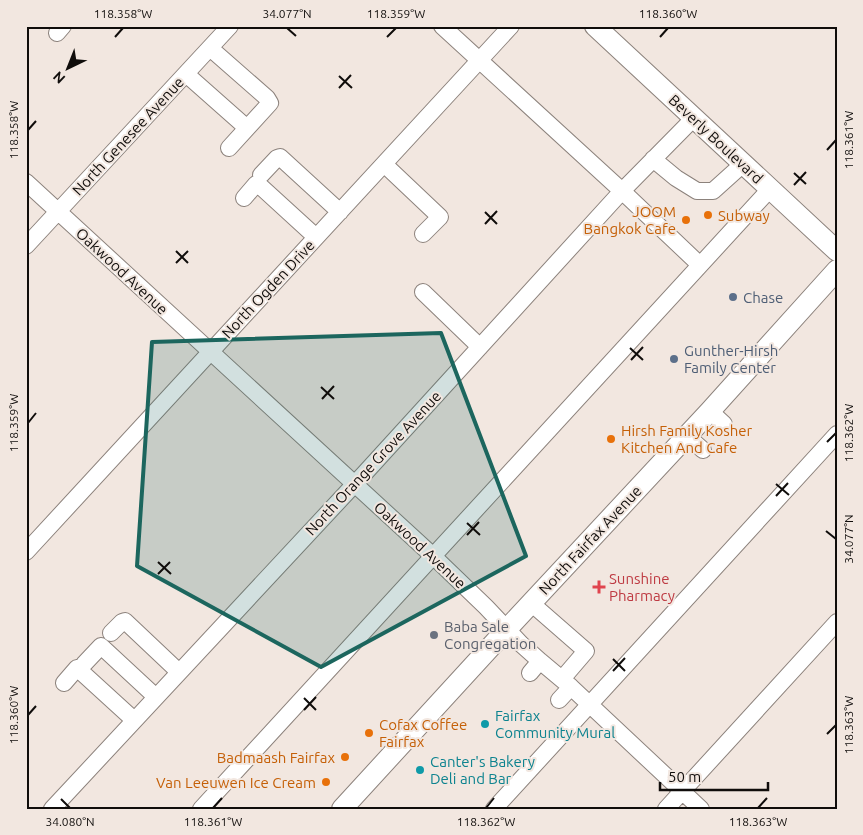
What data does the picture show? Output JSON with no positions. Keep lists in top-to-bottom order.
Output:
{
  "streets": {
    "main road": ["Beverly Boulevard", "North Fairfax Avenue"],
    "street": [
      "North Genesee Avenue",
      "Oakwood Avenue",
      "North Ogden Drive",
      "North Orange Grove Avenue"
    ]
  },
  "crossings": [
    ["North Genesee Avenue", "Oakwood Avenue"],
    ["Beverly Boulevard", "North Orange Grove Avenue"],
    ["Oakwood Avenue", "North Ogden Drive"],
    ["Oakwood Avenue", "North Orange Grove Avenue"],
    ["Oakwood Avenue", "North Fairfax Avenue"]
  ],
  "places": {
    "other": [
      "Subway",
      "JOOM Bangkok Cafe",
      "Chase",
      "Gunther-Hirsh Family Center",
      "Hirsh Family Kosher Kitchen And Cafe",
      "Baba Sale Congregation",
      "Fairfax Community Mural",
      "Cofax Coffee Fairfax",
      "Badmaash Fairfax",
      "Canter's Bakery Deli and Bar",
      "Van Leeuwen Ice Cream"
    ],
    "health": ["Sunshine Pharmacy"]
  },
  "scale_bar": "50 m",
  "north": "bottom left",
  "coordinates": [
    "118.358°W",
    "34.077°N",
    "118.359°W",
    "118.360°W",
    "118.361°W",
    "118.362°W",
    "118.363°W",
    "34.080°N"
  ]
}
